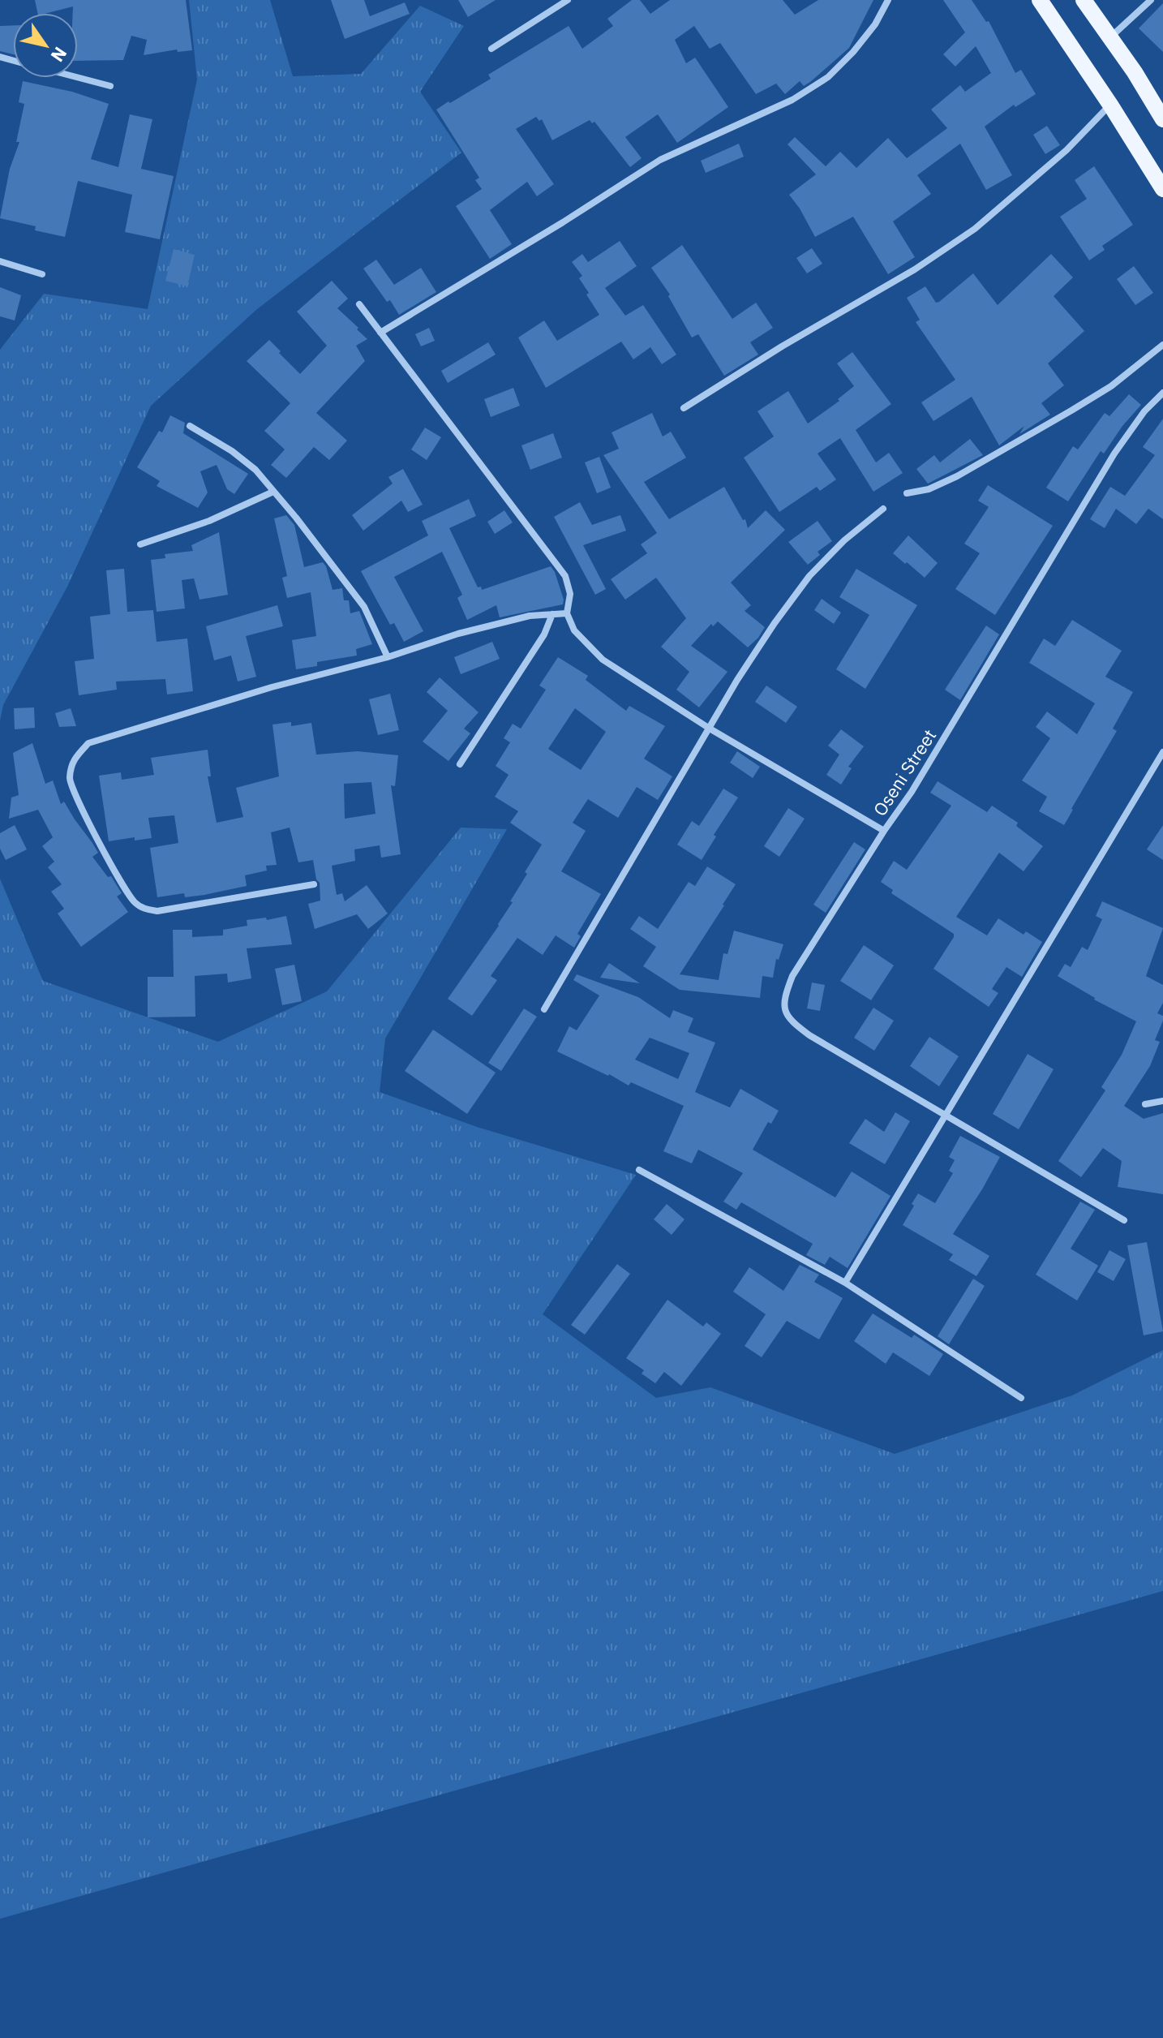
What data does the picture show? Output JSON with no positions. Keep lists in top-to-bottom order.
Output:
{
  "streets": {
    "street": ["Oseni Street"]
  },
  "north": "bottom right"
}
